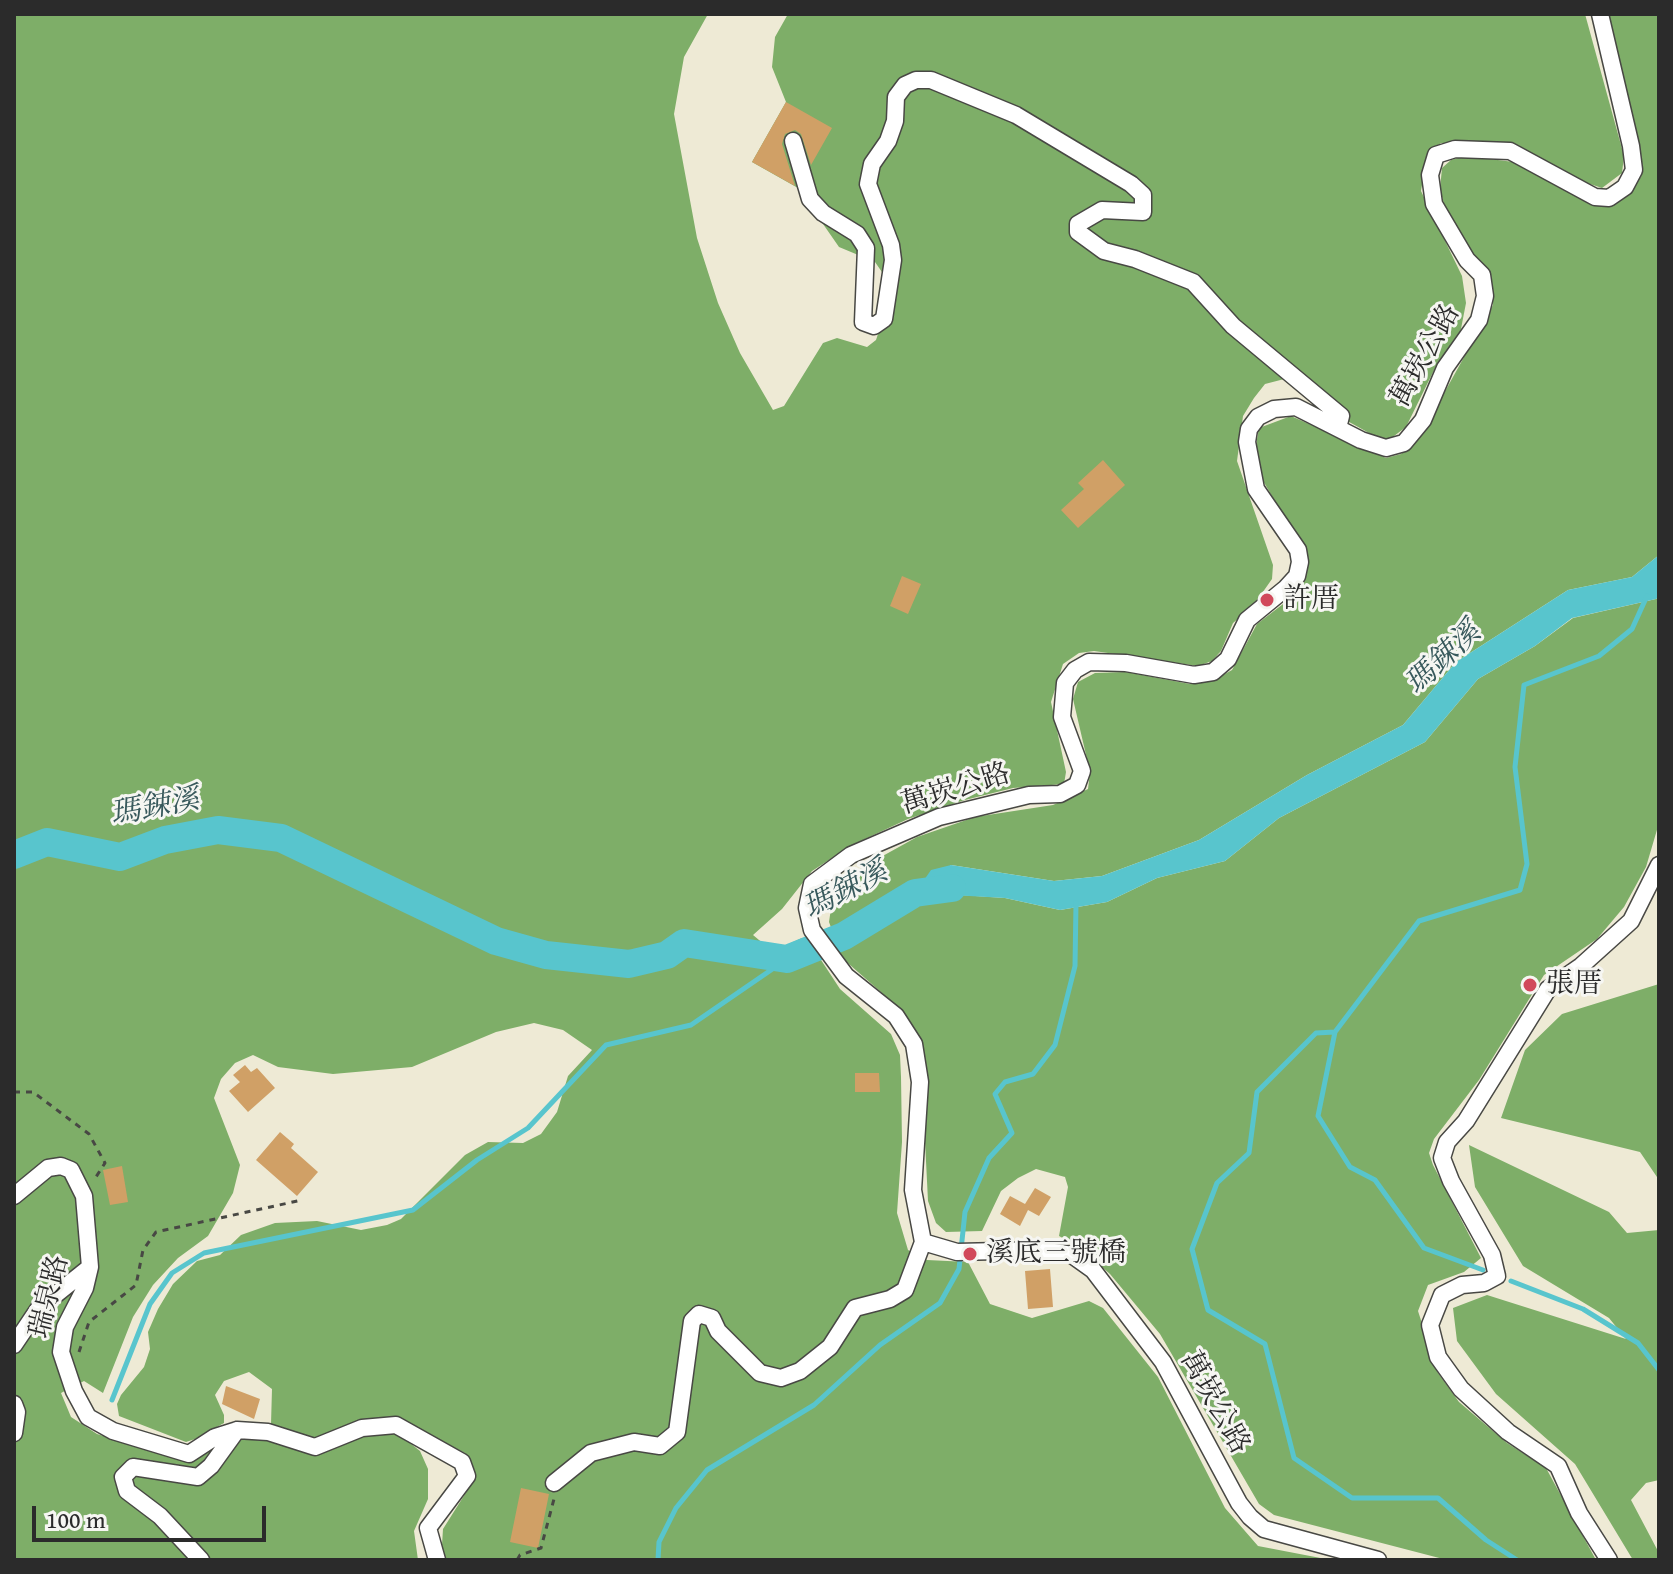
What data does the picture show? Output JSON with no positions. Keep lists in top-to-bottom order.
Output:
{
  "streets": {
    "street": ["萬崁公路", "瑞泉路"]
  },
  "water": ["瑪鋉溪"],
  "places": ["許厝", "張厝", "溪底三號橋"],
  "scale_bar": "100 m"
}
